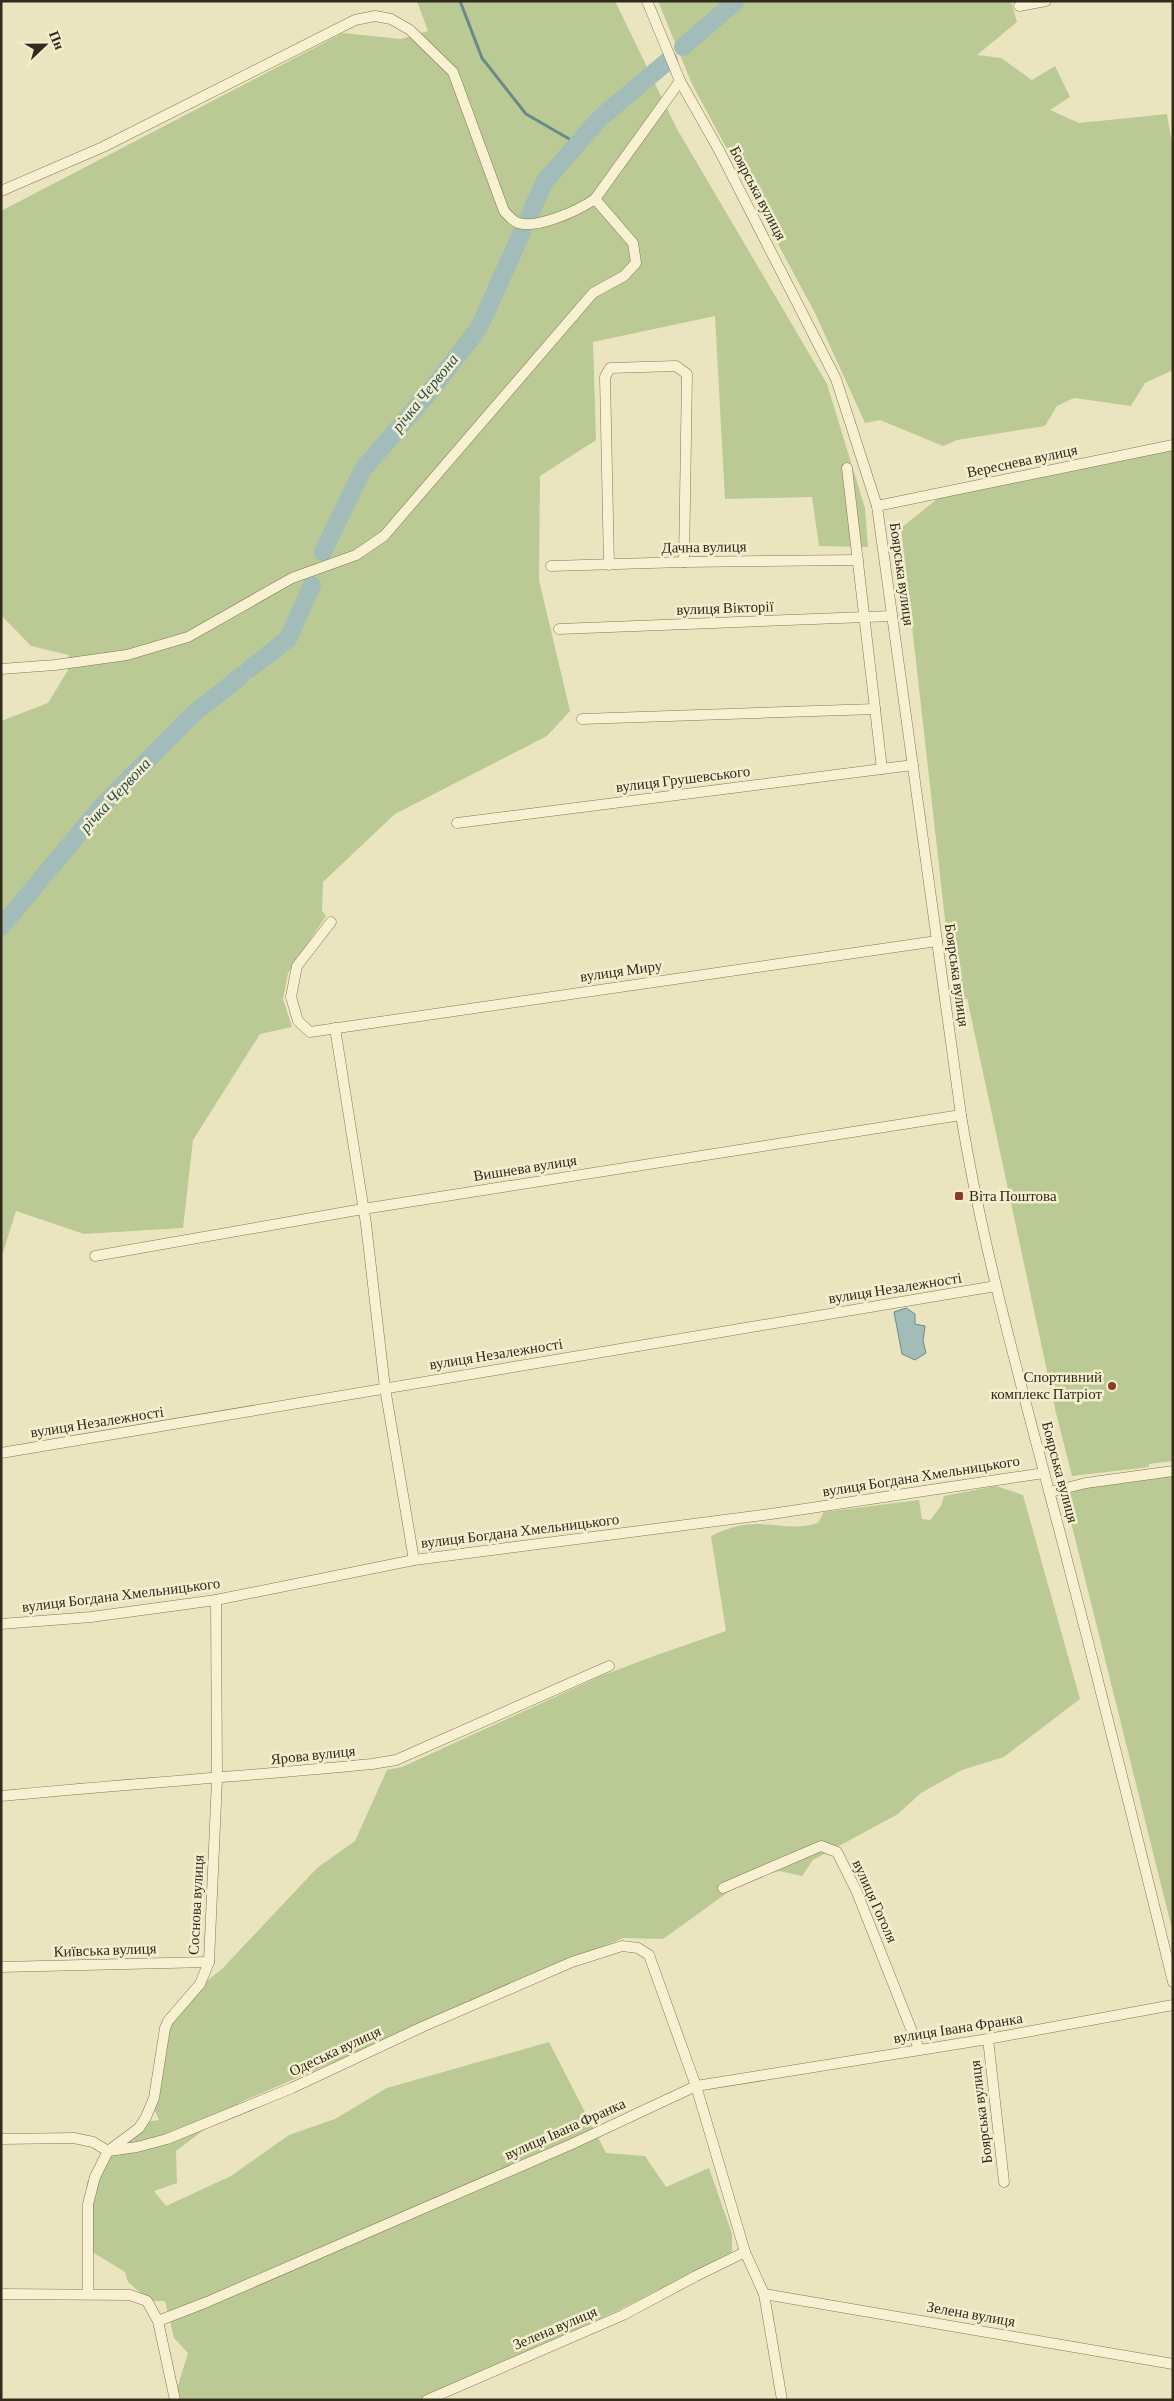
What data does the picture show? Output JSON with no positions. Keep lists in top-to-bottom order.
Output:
{
  "streets": {
    "street": [
      "Боярська вулиця",
      "Вереснева вулиця",
      "Дачна вулиця",
      "вулиця Вікторії",
      "вулиця Грушевського",
      "вулиця Миру",
      "Вишнева вулиця",
      "вулиця Незалежності",
      "вулиця Богдана Хмельницького",
      "Ярова вулиця",
      "вулиця Гоголя",
      "Соснова вулиця",
      "Київська вулиця",
      "вулиця Івана Франка",
      "Одеська вулиця",
      "Зелена вулиця"
    ]
  },
  "crossings": [
    ["Боярська вулиця", "Вереснева вулиця"],
    ["Боярська вулиця", "вулиця Вікторії"],
    ["Боярська вулиця", "вулиця Грушевського"],
    ["Боярська вулиця", "вулиця Миру"],
    ["Боярська вулиця", "Вишнева вулиця"],
    ["Боярська вулиця", "вулиця Незалежності"],
    ["Боярська вулиця", "вулиця Богдана Хмельницького"],
    ["Боярська вулиця", "вулиця Івана Франка"],
    ["вулиця Богдана Хмельницького", "Соснова вулиця"],
    ["Ярова вулиця", "Соснова вулиця"],
    ["вулиця Гоголя", "вулиця Івана Франка"],
    ["Соснова вулиця", "Київська вулиця"],
    ["Соснова вулиця", "Одеська вулиця"],
    ["вулиця Івана Франка", "Одеська вулиця"]
  ],
  "water": ["річка Червона"],
  "places": {
    "transit": ["Віта Поштова"],
    "other": ["Спортивний комплекс Патріот"]
  },
  "north": "right"
}
